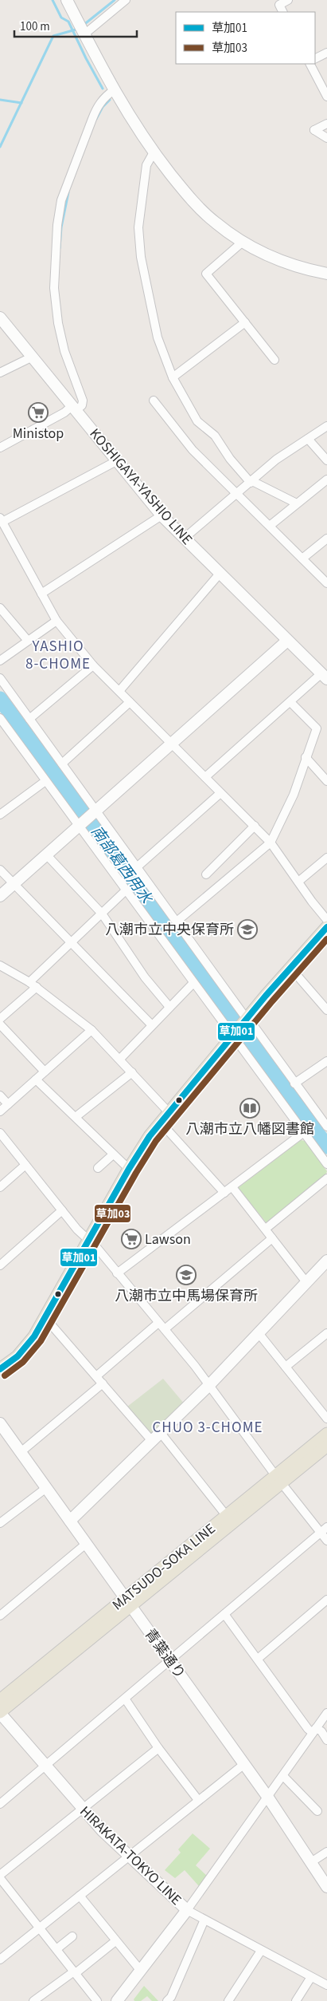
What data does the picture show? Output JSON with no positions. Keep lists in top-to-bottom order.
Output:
{
  "streets": {
    "main road": ["MATSUDO-SOKA LINE"],
    "street": ["KOSHIGAYA-YASHIO LINE", "青葉通り", "HIRAKATA-TOKYO LINE"]
  },
  "crossings": [
    ["MATSUDO-SOKA LINE", "青葉通り"],
    ["MATSUDO-SOKA LINE", "HIRAKATA-TOKYO LINE"]
  ],
  "districts": ["YASHIO 8-CHOME", "CHUO 3-CHOME"],
  "water": ["南部葛西用水"],
  "places": {
    "supermarket": ["Ministop", "Lawson"],
    "school or university": ["八潮市立中央保育所", "八潮市立中馬場保育所"],
    "library": ["八潮市立八幡図書館"]
  },
  "lines": ["transit line 草加01", "transit line 草加03"],
  "legend": ["草加01", "草加03"],
  "scale_bar": "100 m"
}
